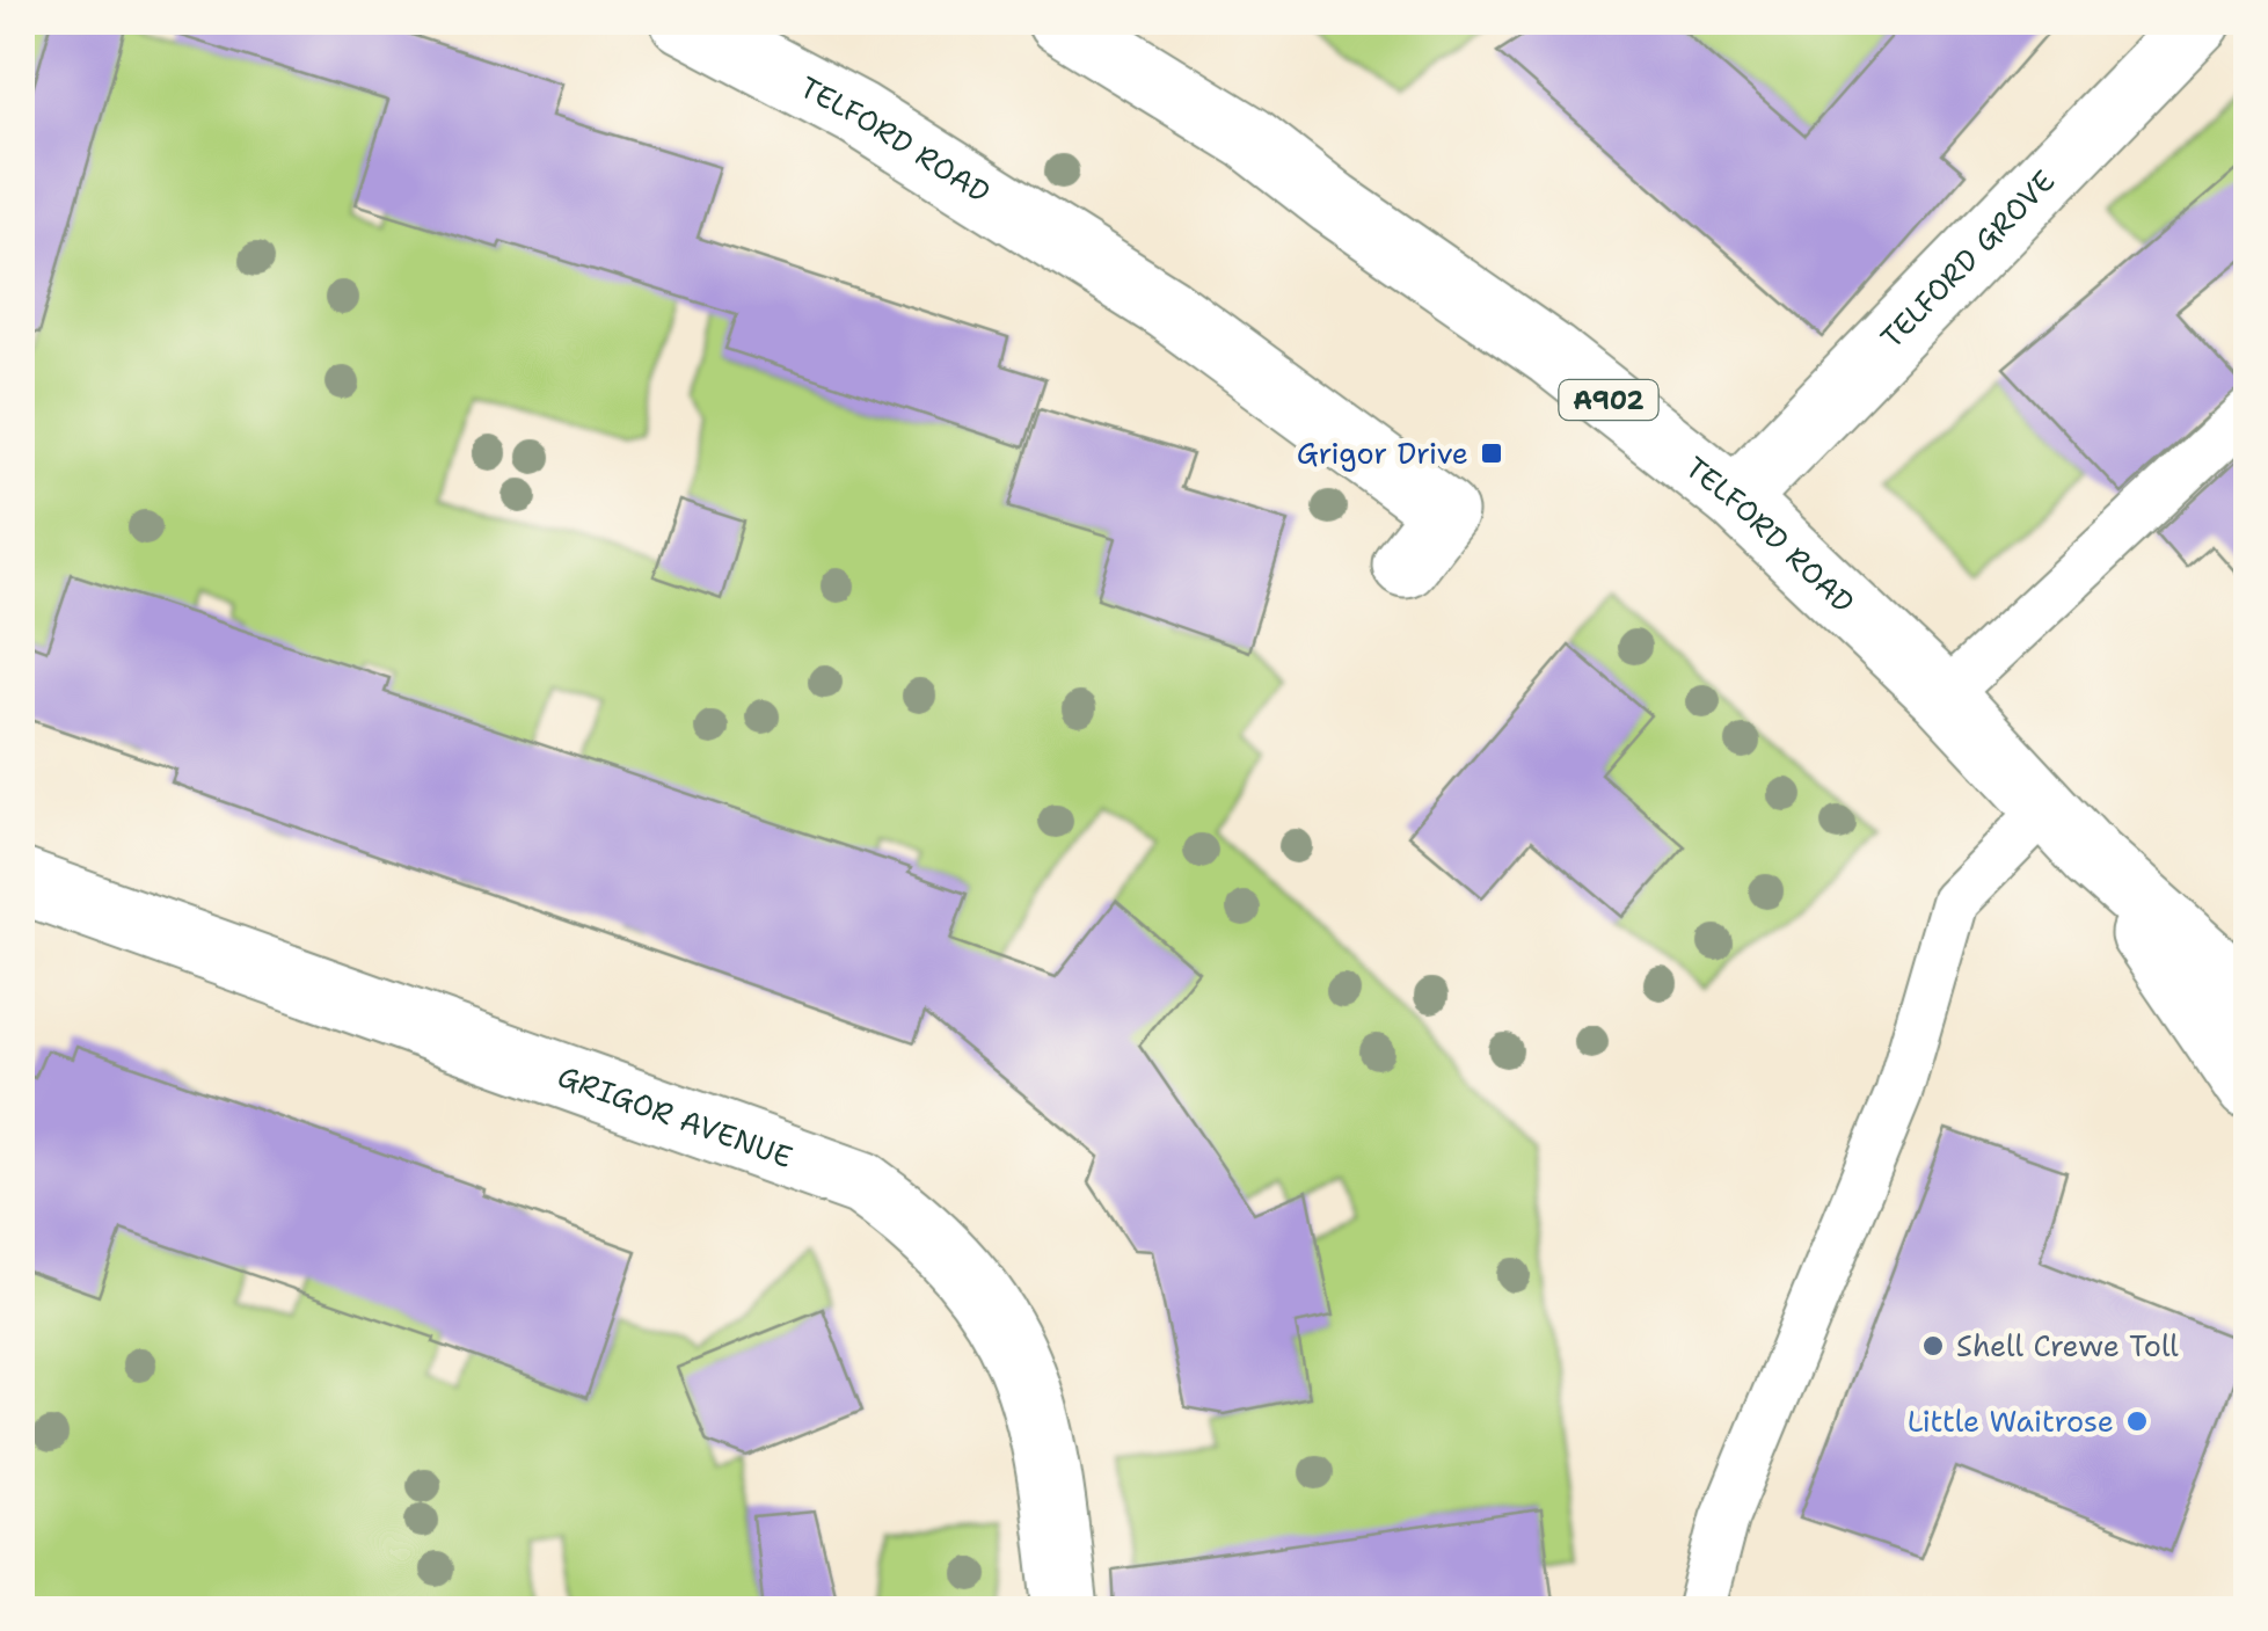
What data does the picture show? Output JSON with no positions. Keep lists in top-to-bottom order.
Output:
{
  "streets": {
    "street": [
      "TELFORD ROAD",
      "TELFORD GROVE",
      "A902",
      "GRIGOR AVENUE"
    ]
  },
  "crossings": [
    ["TELFORD ROAD", "TELFORD GROVE"]
  ],
  "places": {
    "transit": ["Grigor Drive"],
    "other": ["Shell Crewe Toll", "Little Waitrose"]
  }
}
